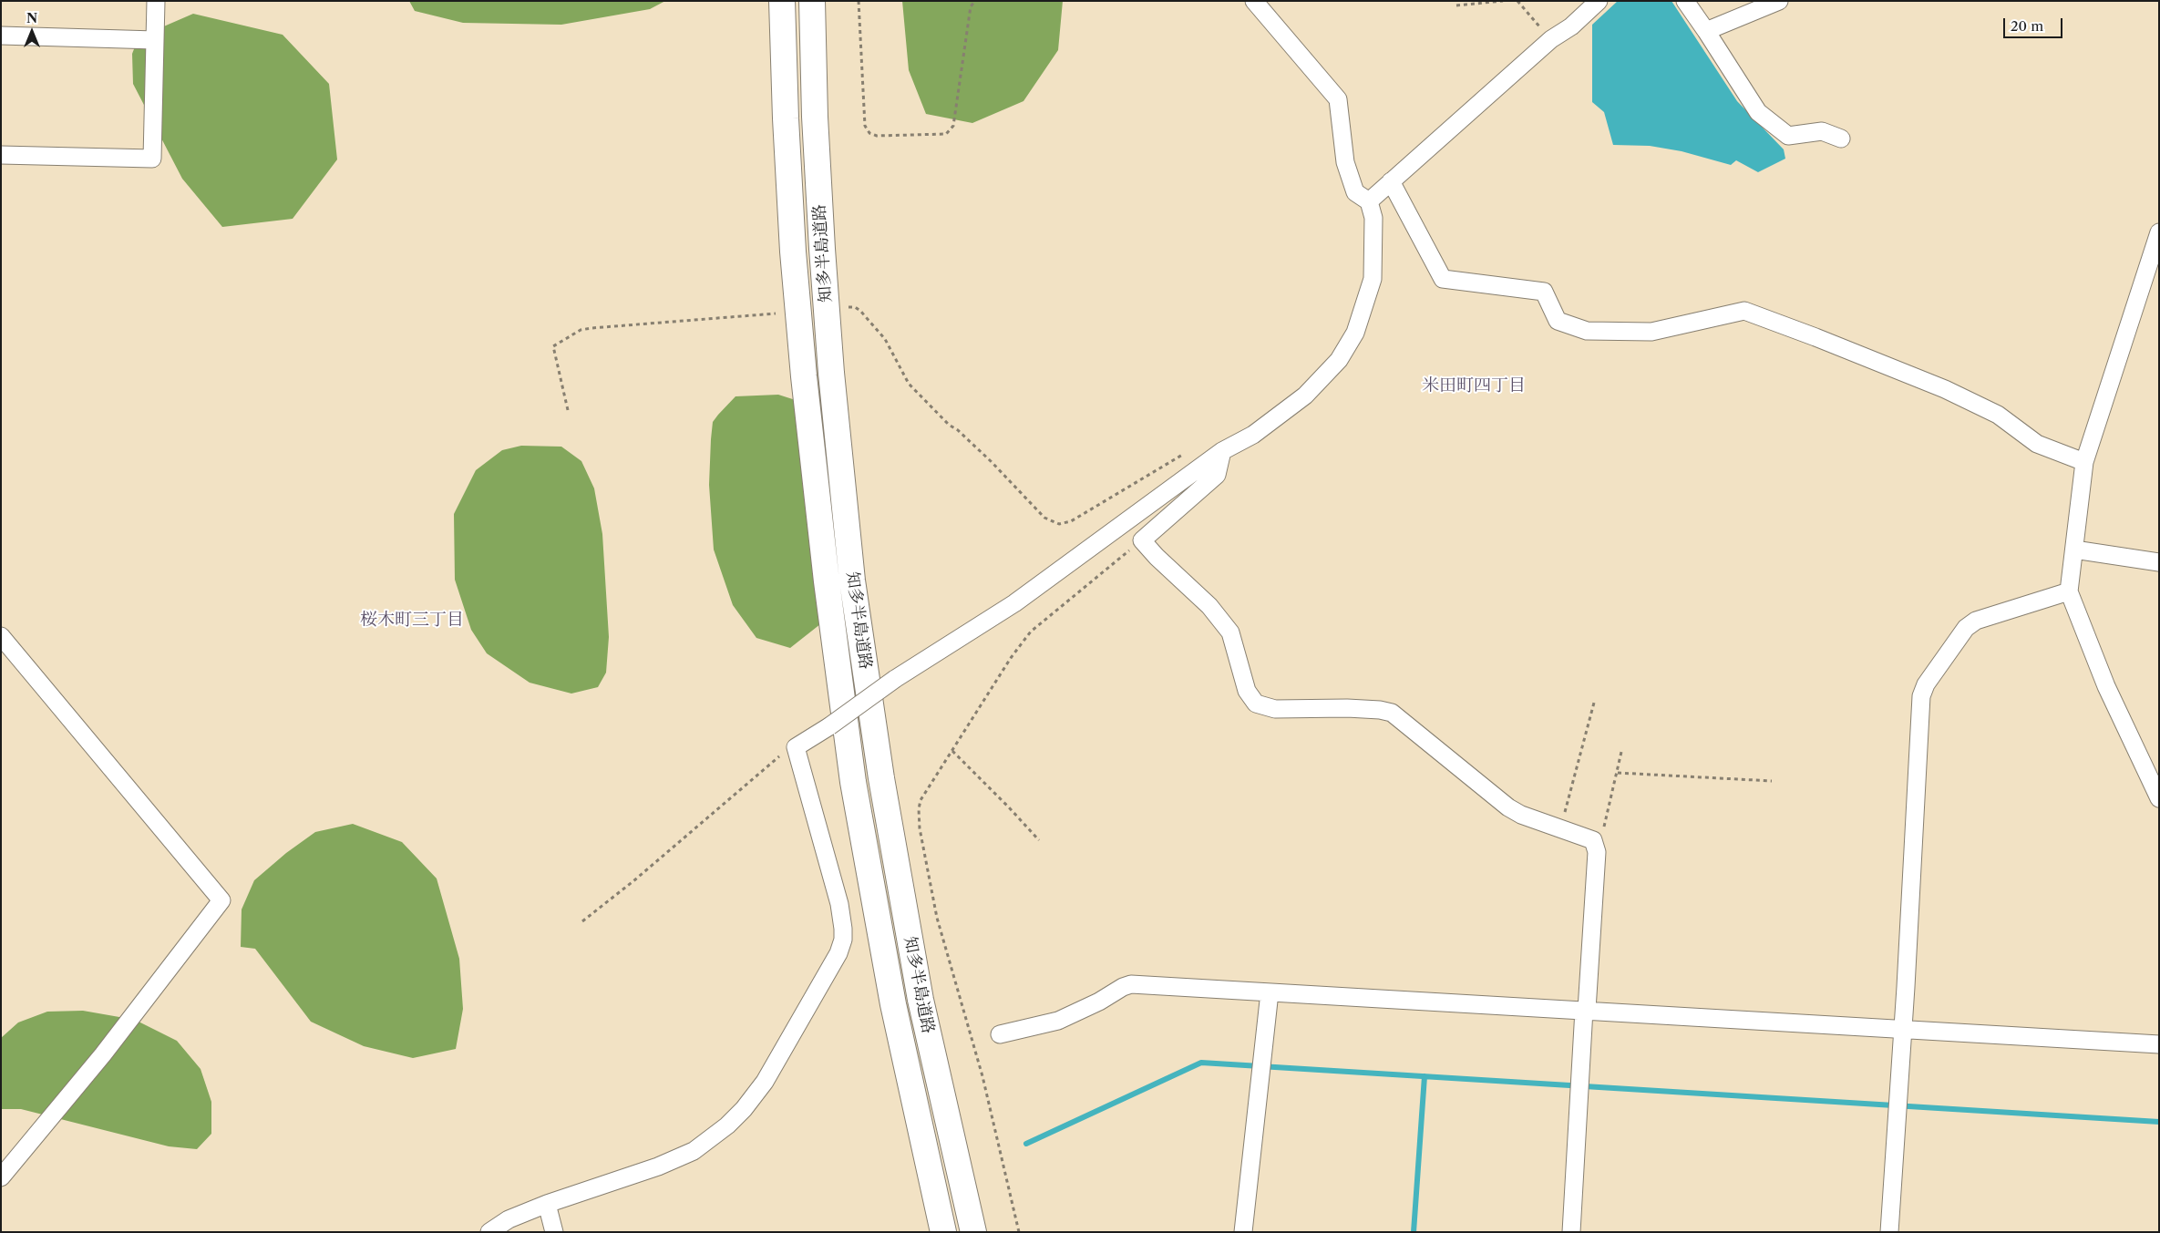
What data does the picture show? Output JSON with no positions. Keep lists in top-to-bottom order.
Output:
{
  "streets": {
    "highway": ["知多半島道路"]
  },
  "districts": ["米田町四丁目", "桜木町三丁目"],
  "scale_bar": "20 m",
  "north": "top"
}
